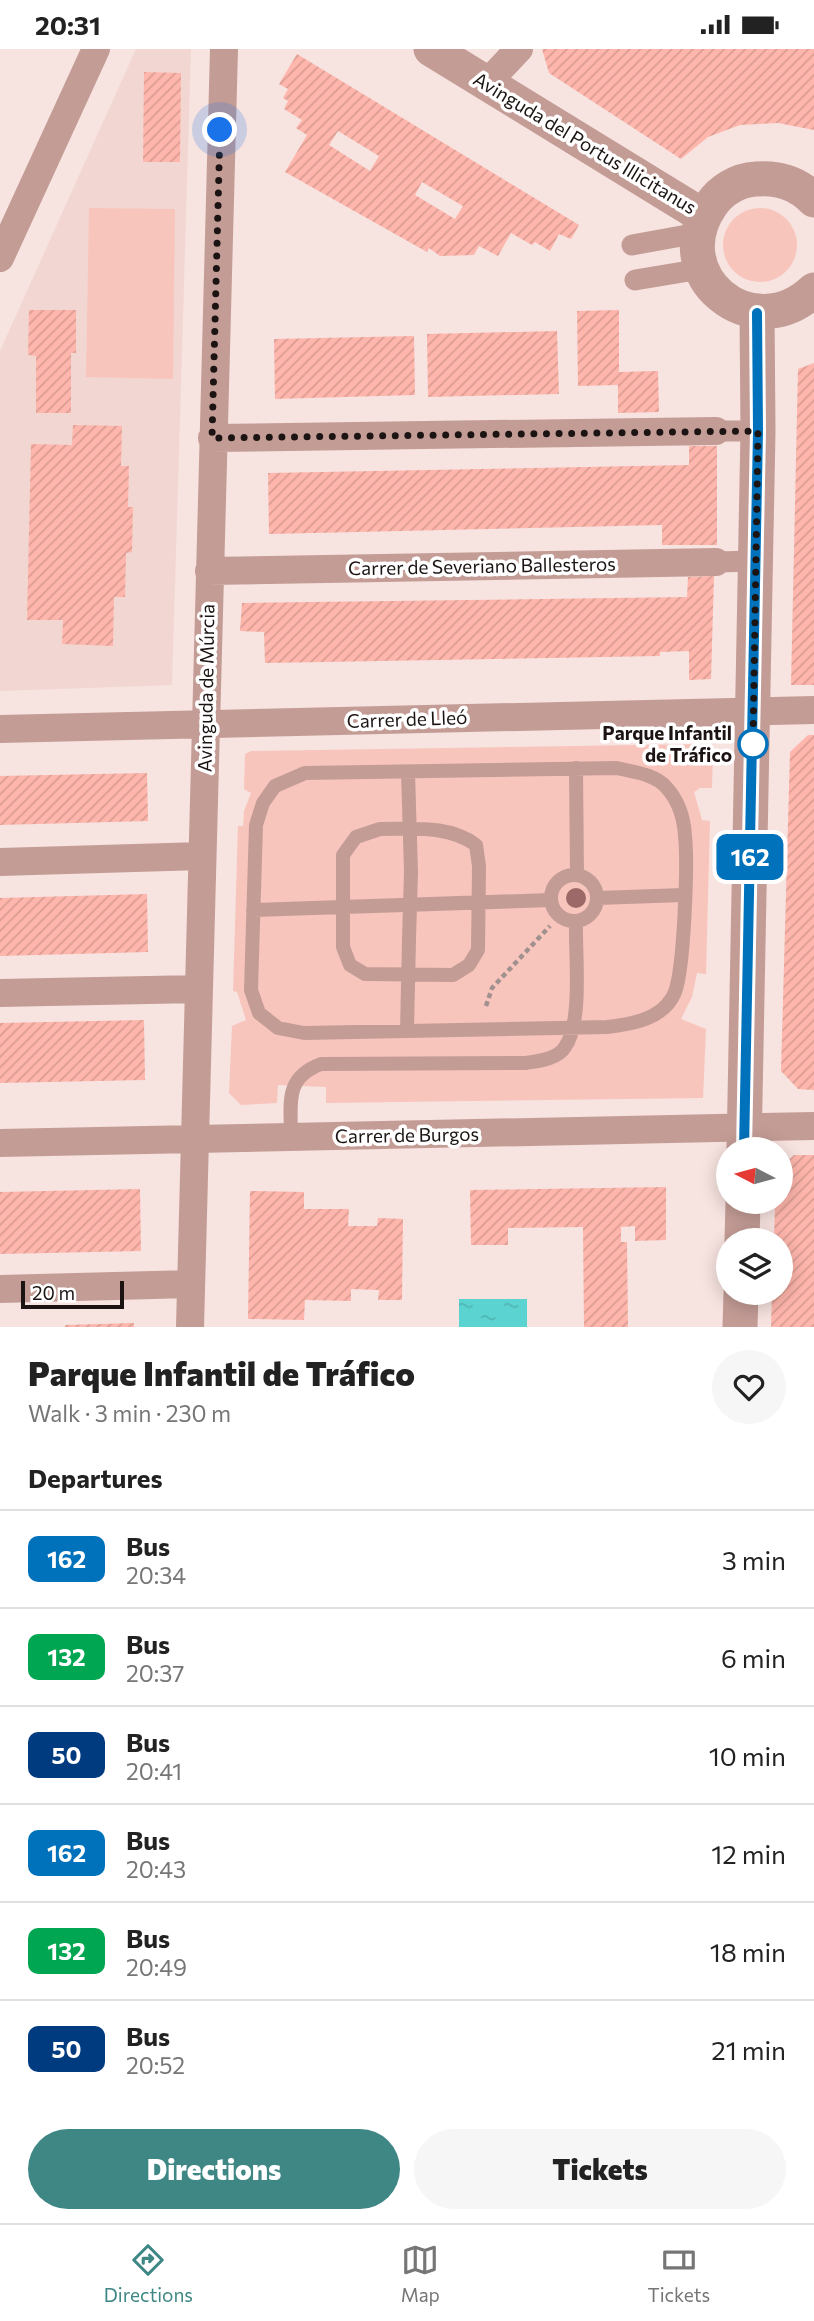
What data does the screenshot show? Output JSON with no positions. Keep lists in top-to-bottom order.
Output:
{
  "streets": {
    "street": [
      "Avinguda del Portus Illicitanus",
      "Carrer de Severiano Ballesteros",
      "Avinguda de Múrcia",
      "Carrer de Lleó",
      "Carrer de Burgos"
    ]
  },
  "crossings": [
    ["Carrer de Severiano Ballesteros", "Avinguda de Múrcia"],
    ["Avinguda de Múrcia", "Carrer de Lleó"],
    ["Avinguda de Múrcia", "Carrer de Burgos"]
  ],
  "places": ["Parque Infantil de Tráfico"],
  "lines": ["bus line 162"],
  "scale_bar": "20 m",
  "north": "left",
  "page": {
    "status": "20:31",
    "on_map": "162",
    "scale": "20 m",
    "heading": [
      ["Parque Infantil de Tráfico", "Walk · 3 min · 230 m"],
      "Departures"
    ],
    "list": [
      {
        "mark": "162",
        "name": "Bus",
        "note": "20:34",
        "value": "3 min"
      },
      {
        "mark": "132",
        "name": "Bus",
        "note": "20:37",
        "value": "6 min"
      },
      {
        "mark": "50",
        "name": "Bus",
        "note": "20:41",
        "value": "10 min"
      },
      {
        "mark": "162",
        "name": "Bus",
        "note": "20:43",
        "value": "12 min"
      },
      {
        "mark": "132",
        "name": "Bus",
        "note": "20:49",
        "value": "18 min"
      },
      {
        "mark": "50",
        "name": "Bus",
        "note": "20:52",
        "value": "21 min"
      }
    ],
    "buttons": ["Directions", "Tickets"],
    "tabs": ["Directions", "Map", "Tickets"]
  }
}
